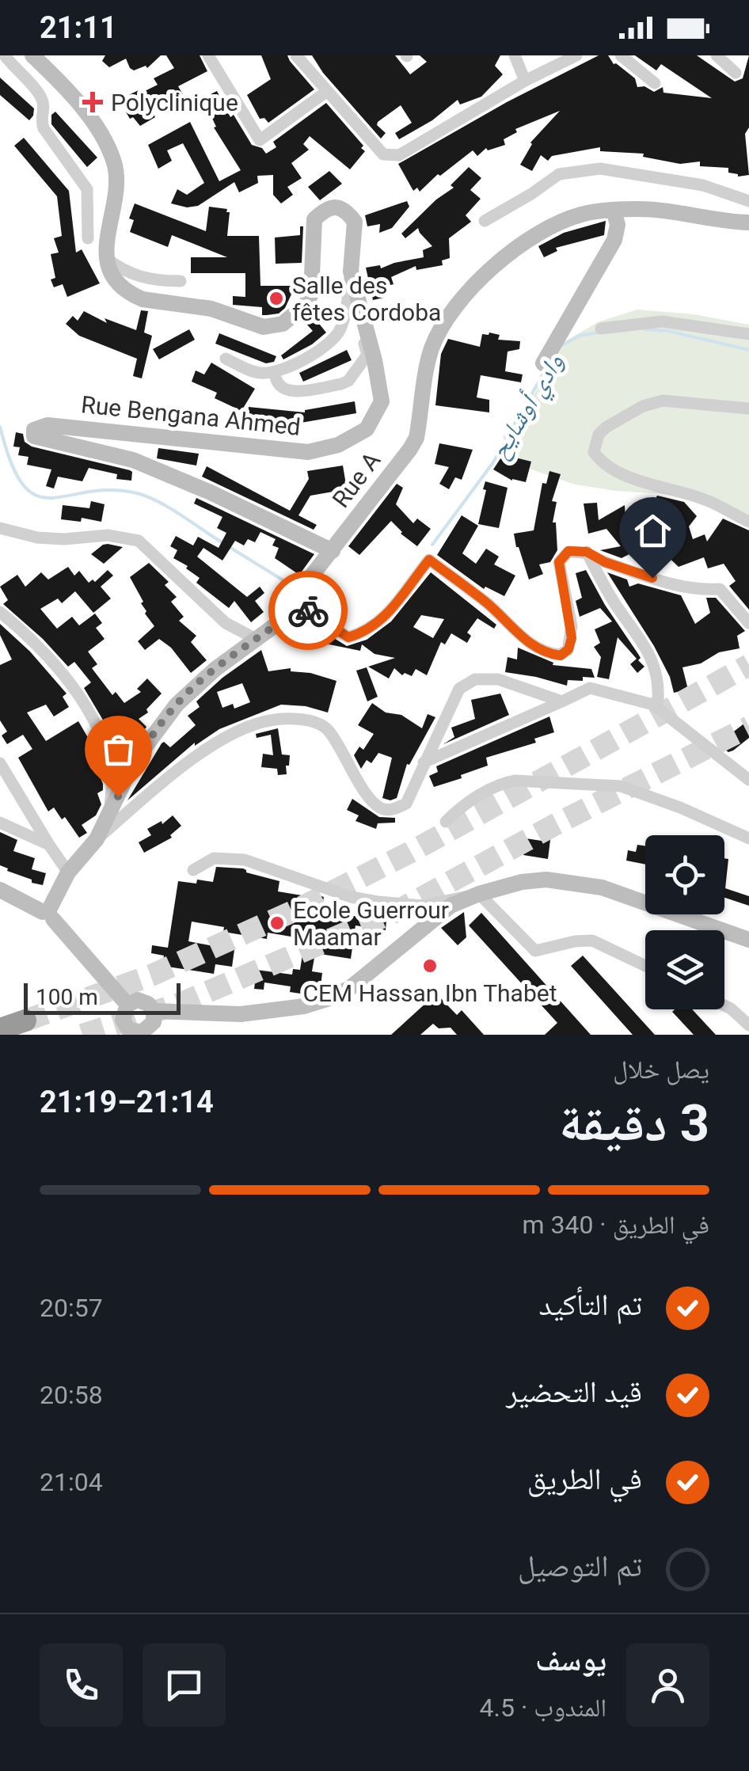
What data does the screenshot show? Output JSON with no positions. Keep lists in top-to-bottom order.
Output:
{
  "streets": {
    "street": ["Rue Bengana Ahmed", "Rue A"]
  },
  "crossings": [
    ["Rue Bengana Ahmed", "Rue A"]
  ],
  "water": ["وادي أوشايح"],
  "places": {
    "health": ["Polyclinique"],
    "other": ["Salle des fêtes Cordoba", "Ecole Guerrour Maamar", "CEM Hassan Ibn Thabet"]
  },
  "scale_bar": "100 m",
  "page": {
    "status": "21:11",
    "scale": "100 m",
    "heading": ["3 دقيقة", "يصل خلال", "21:14–21:19"],
    "panel": ["يوسف", "المندوب · 4.5"],
    "bar": "في الطريق · 340 m",
    "list": [
      ["تم التأكيد", "20:57"],
      ["قيد التحضير", "20:58"],
      ["في الطريق", "21:04"],
      "تم التوصيل"
    ]
  }
}
